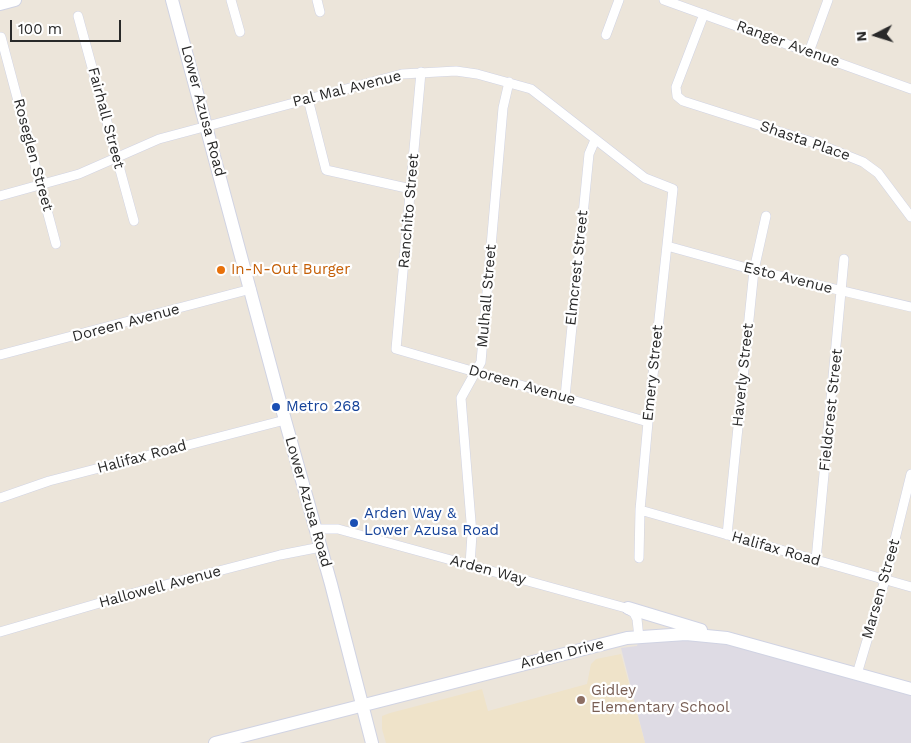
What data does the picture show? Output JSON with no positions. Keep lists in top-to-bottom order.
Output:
{
  "streets": {
    "street": [
      "Ranger Avenue",
      "Pal Mal Avenue",
      "Lower Azusa Road",
      "Fairhall Street",
      "Shasta Place",
      "Roseglen Street",
      "Ranchito Street",
      "Elmcrest Street",
      "Esto Avenue",
      "Mulhall Street",
      "Doreen Avenue",
      "Emery Street",
      "Haverly Street",
      "Fieldcrest Street",
      "Halifax Road",
      "Arden Way",
      "Hallowell Avenue",
      "Marsen Street",
      "Arden Drive"
    ]
  },
  "crossings": [
    ["Ranger Avenue", "Shasta Place"],
    ["Pal Mal Avenue", "Lower Azusa Road"],
    ["Pal Mal Avenue", "Fairhall Street"],
    ["Pal Mal Avenue", "Roseglen Street"],
    ["Pal Mal Avenue", "Ranchito Street"],
    ["Pal Mal Avenue", "Elmcrest Street"],
    ["Pal Mal Avenue", "Mulhall Street"],
    ["Pal Mal Avenue", "Emery Street"],
    ["Lower Azusa Road", "Doreen Avenue"],
    ["Lower Azusa Road", "Halifax Road"],
    ["Lower Azusa Road", "Arden Way"],
    ["Lower Azusa Road", "Hallowell Avenue"],
    ["Lower Azusa Road", "Arden Drive"],
    ["Ranchito Street", "Doreen Avenue"],
    ["Elmcrest Street", "Doreen Avenue"],
    ["Esto Avenue", "Emery Street"],
    ["Esto Avenue", "Haverly Street"],
    ["Esto Avenue", "Fieldcrest Street"],
    ["Mulhall Street", "Doreen Avenue"],
    ["Mulhall Street", "Arden Way"],
    ["Doreen Avenue", "Emery Street"],
    ["Emery Street", "Halifax Road"],
    ["Haverly Street", "Halifax Road"],
    ["Fieldcrest Street", "Halifax Road"],
    ["Halifax Road", "Marsen Street"],
    ["Marsen Street", "Arden Drive"]
  ],
  "places": [
    "In-N-Out Burger",
    "Metro 268",
    "Arden Way & Lower Azusa Road",
    "Gidley Elementary School"
  ],
  "scale_bar": "100 m",
  "north": "left"
}
